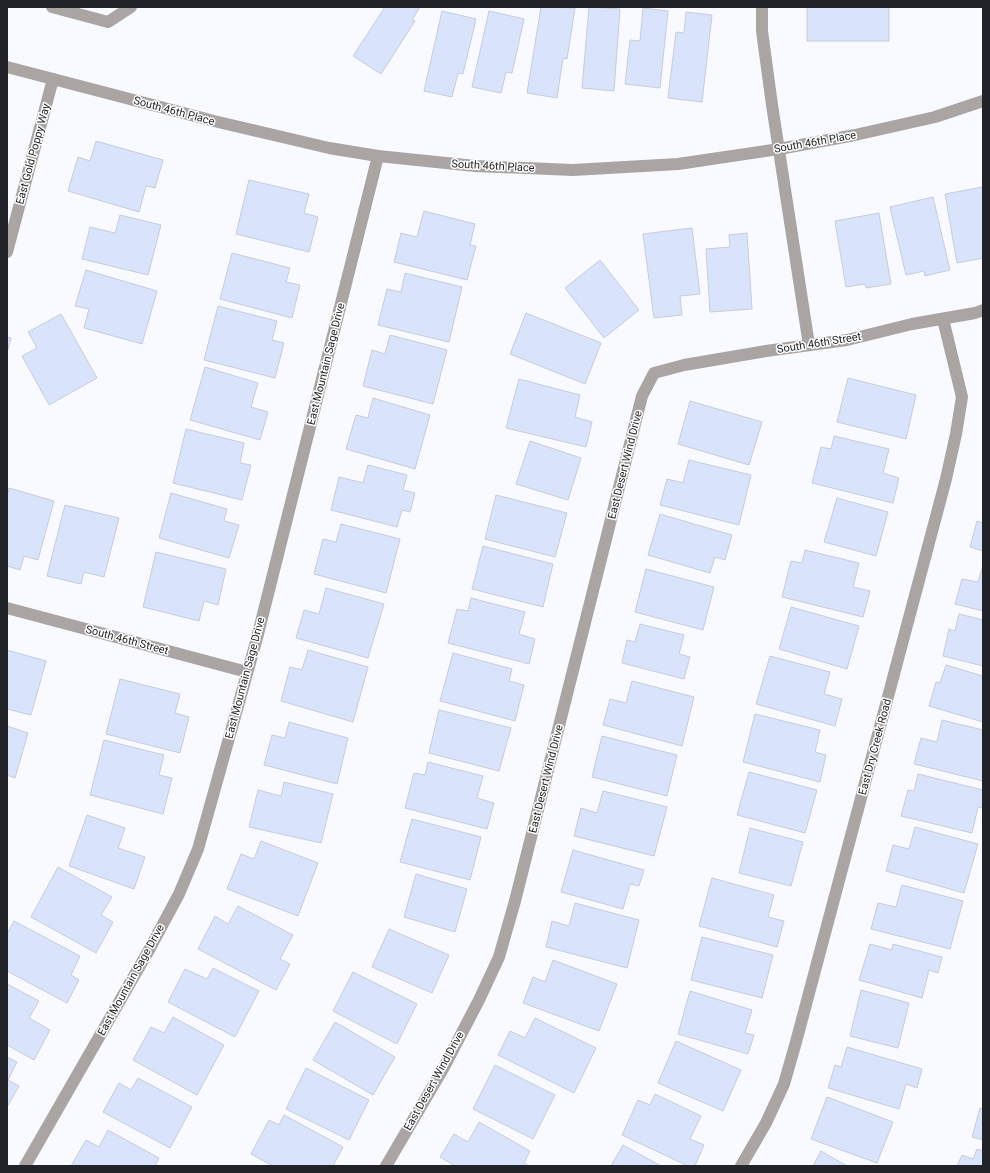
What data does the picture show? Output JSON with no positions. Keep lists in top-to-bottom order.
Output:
{
  "streets": {
    "street": [
      "South 46th Place",
      "East Gold Poppy Way",
      "South 46th Street",
      "East Mountain Sage Drive",
      "East Desert Wind Drive",
      "East Dry Creek Road"
    ]
  },
  "crossings": [
    ["South 46th Place", "East Gold Poppy Way"],
    ["South 46th Place", "East Mountain Sage Drive"],
    ["South 46th Street", "East Mountain Sage Drive"],
    ["South 46th Street", "East Desert Wind Drive"],
    ["South 46th Street", "East Dry Creek Road"]
  ]
}
